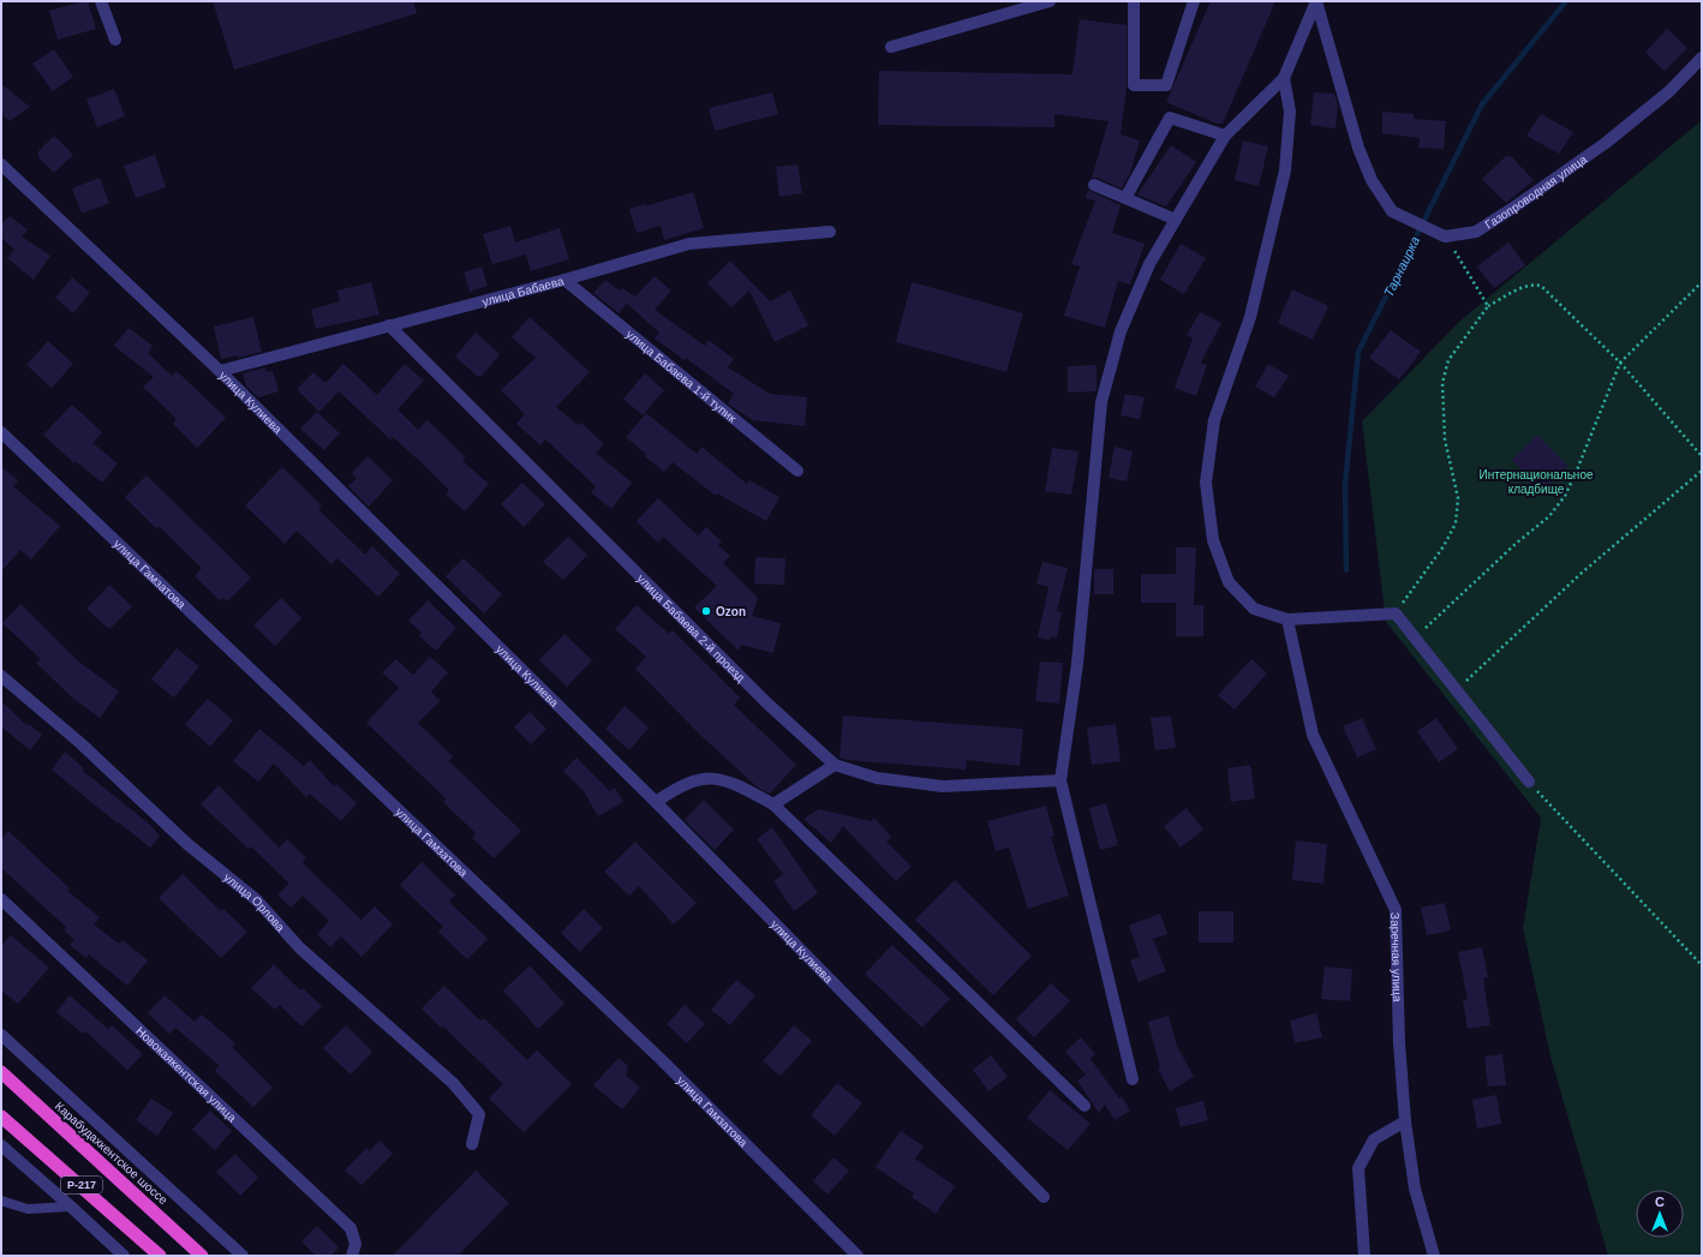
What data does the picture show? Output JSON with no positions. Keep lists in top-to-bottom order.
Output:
{
  "streets": {
    "highway": ["Карабудахкентское шоссе", "Р-217"],
    "street": [
      "Газопроводная улица",
      "улица Бабаева",
      "улица Бабаева 1-й тупик",
      "улица Кулиева",
      "улица Гамзатова",
      "улица Бабаева 2-й проезд",
      "улица Орлова",
      "Заречная улица",
      "Новокаякентская улица"
    ]
  },
  "crossings": [
    ["улица Бабаева", "улица Бабаева 1-й тупик"],
    ["улица Бабаева", "улица Кулиева"],
    ["улица Бабаева", "улица Бабаева 2-й проезд"]
  ],
  "water": ["Тарнаирка"],
  "parks": ["Интернациональное кладбище"],
  "places": ["Ozon"],
  "north": "top"
}
